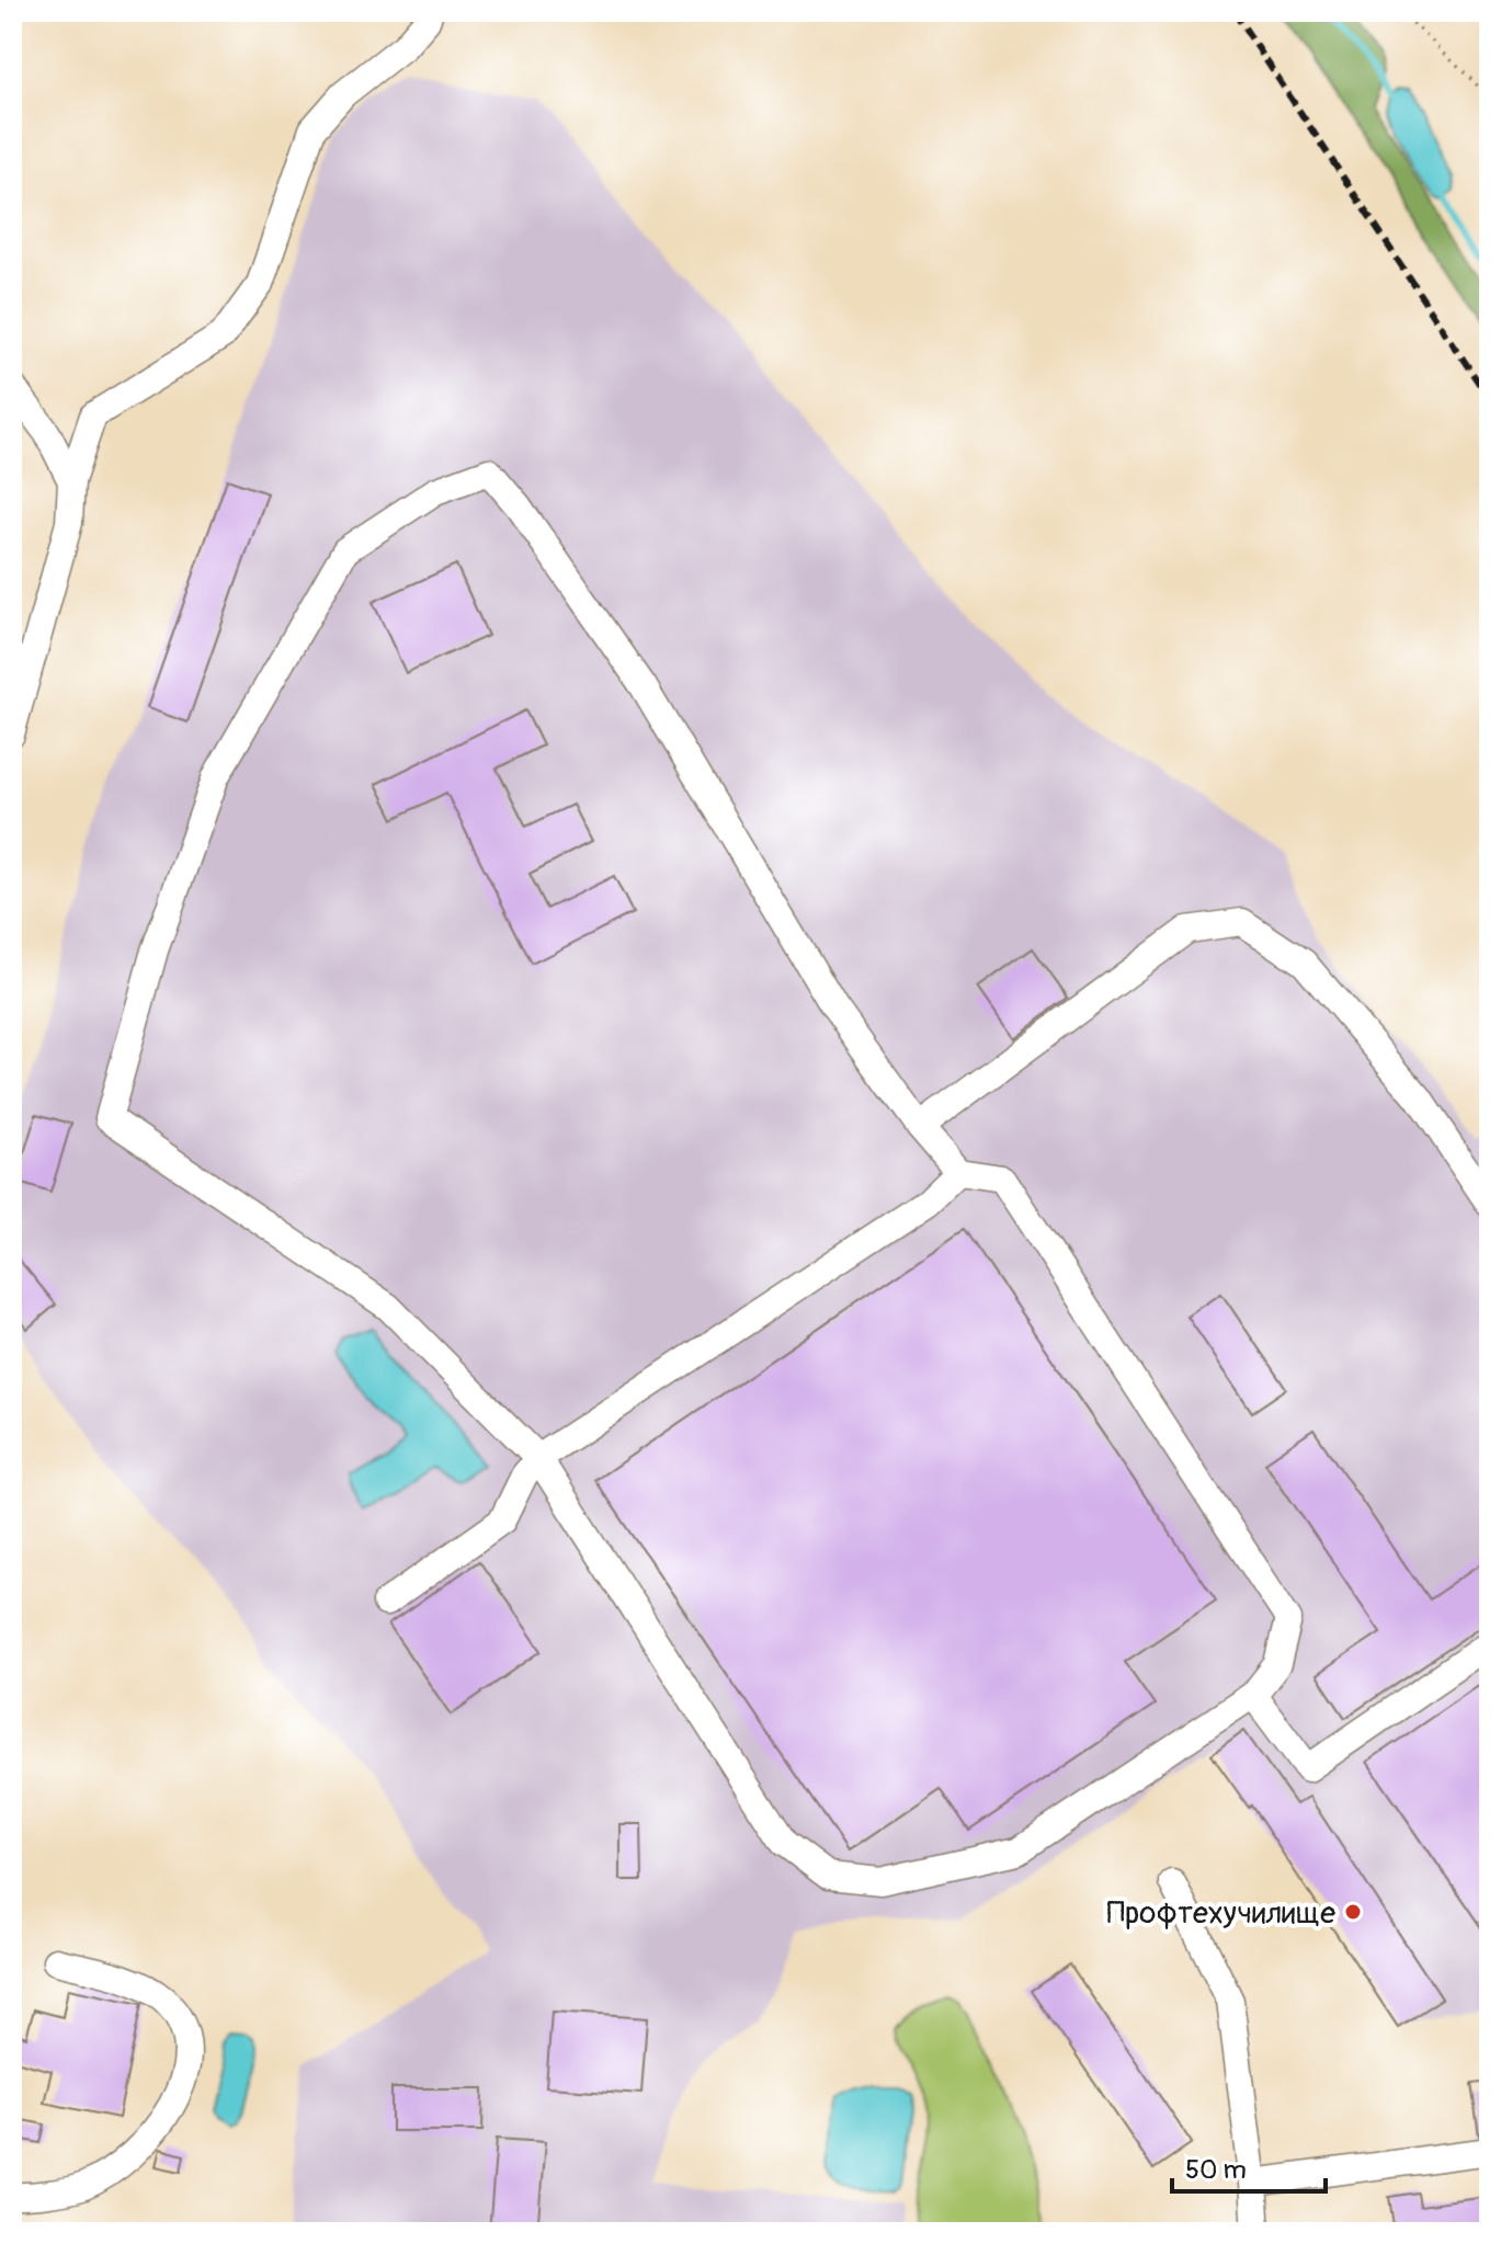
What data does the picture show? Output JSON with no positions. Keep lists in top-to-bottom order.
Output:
{
  "places": ["Профтехучилище"],
  "scale_bar": "50 m"
}
